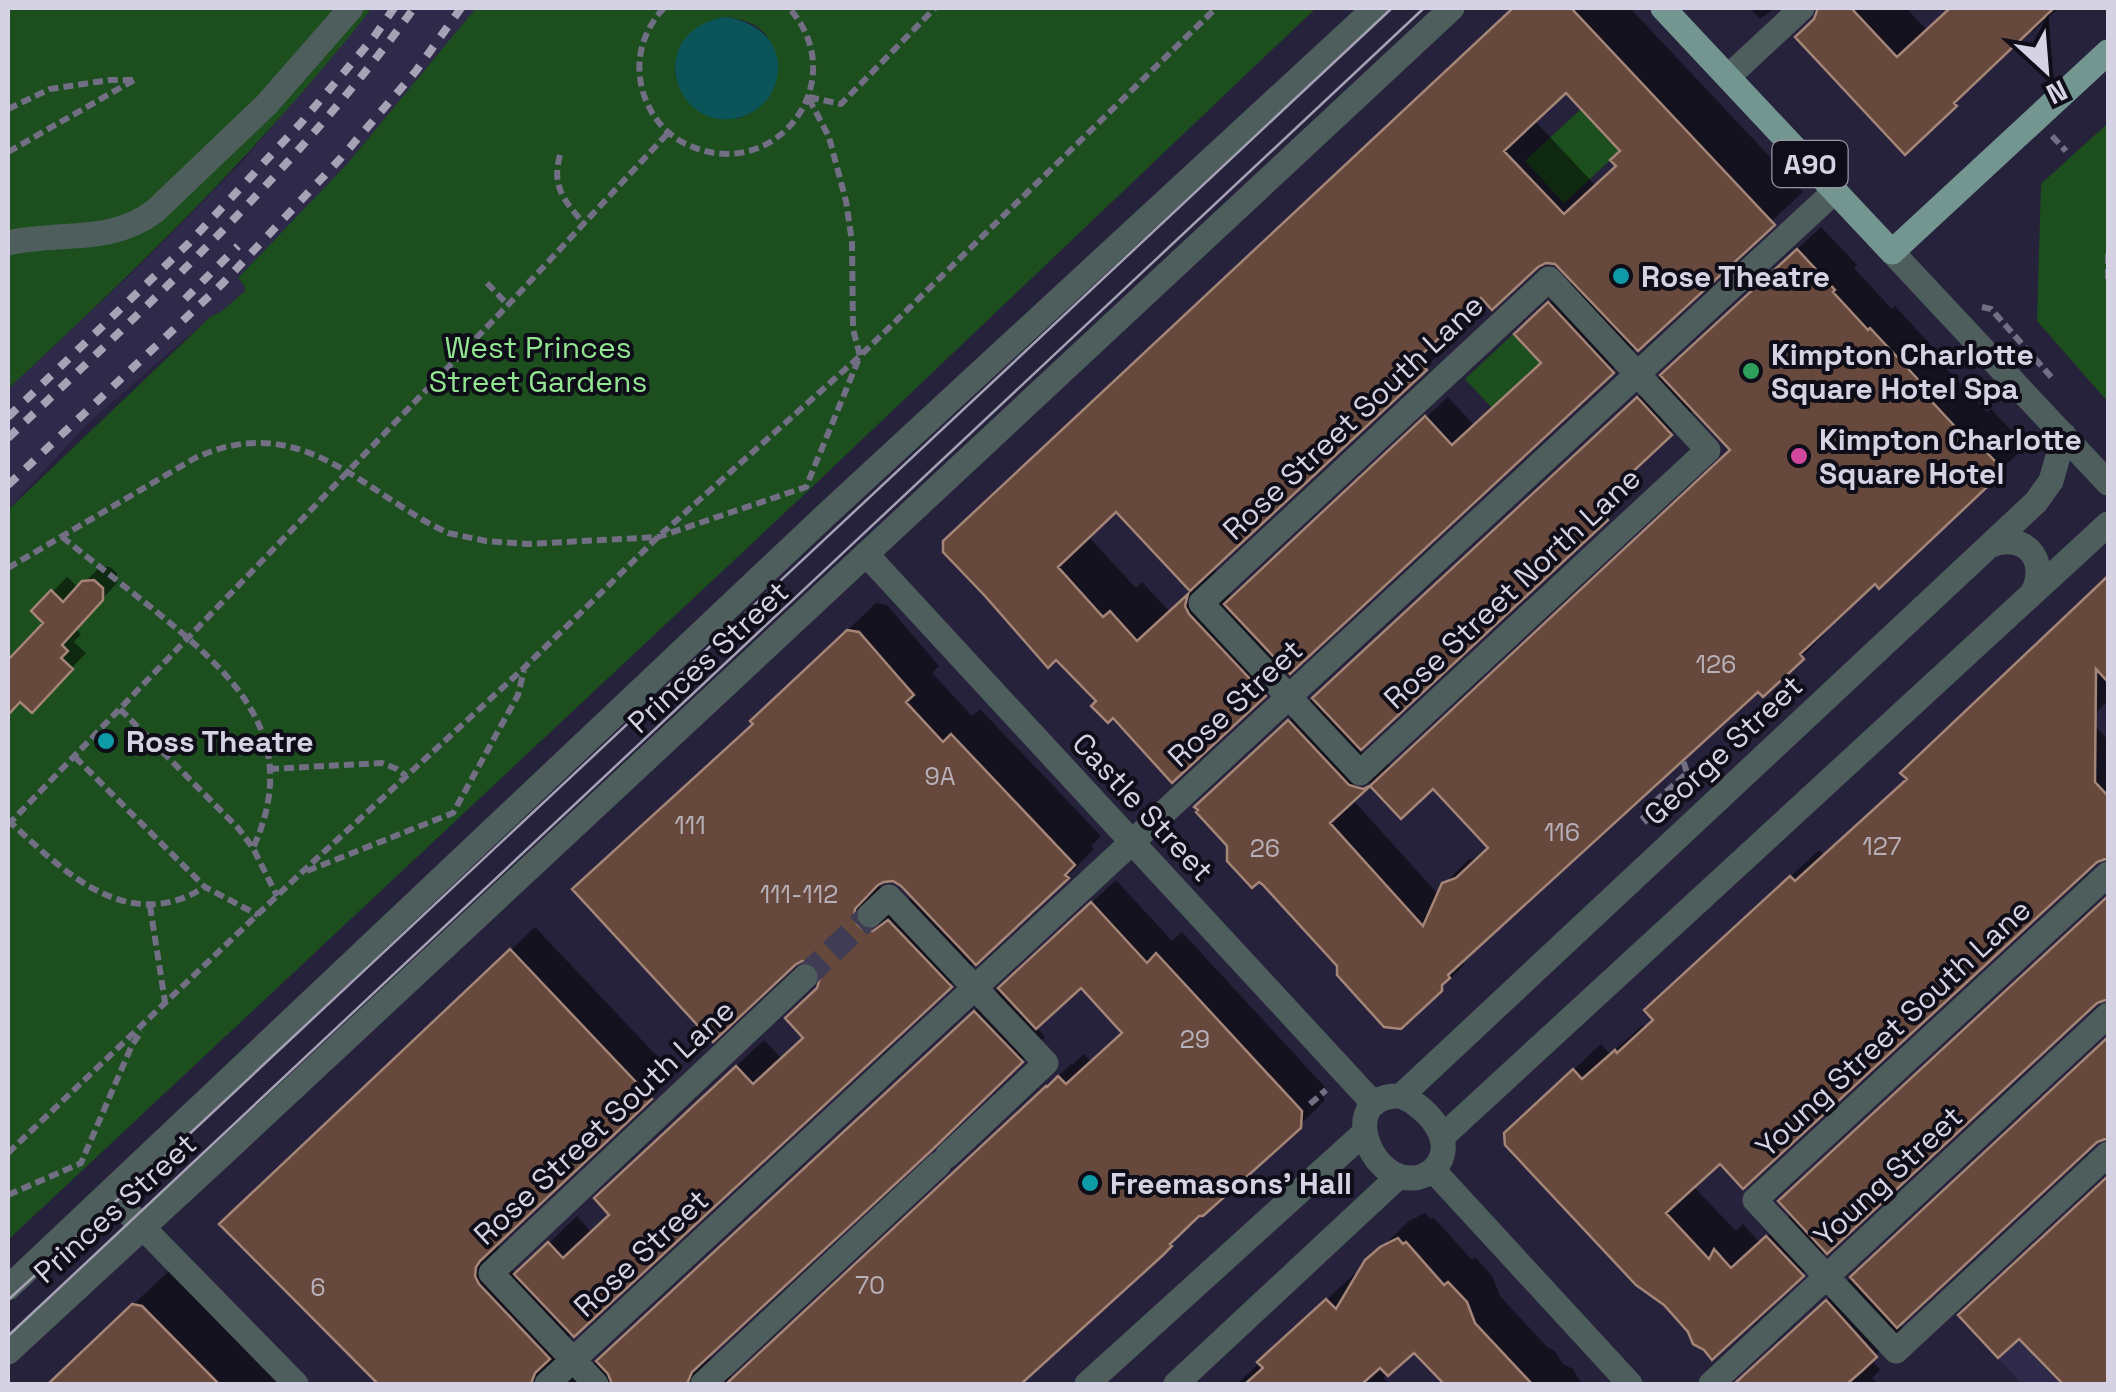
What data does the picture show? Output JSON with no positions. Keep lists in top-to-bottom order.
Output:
{
  "streets": {
    "main road": ["A90"],
    "street": [
      "Rose Street South Lane",
      "Rose Street North Lane",
      "Princes Street",
      "Rose Street",
      "George Street",
      "Castle Street",
      "Young Street South Lane",
      "Young Street"
    ]
  },
  "crossings": [
    ["A90", "Rose Street"],
    ["Rose Street South Lane", "Rose Street North Lane"],
    ["Rose Street South Lane", "Rose Street"],
    ["Rose Street North Lane", "Rose Street"],
    ["Princes Street", "Castle Street"],
    ["Rose Street", "Castle Street"],
    ["George Street", "Castle Street"],
    ["Young Street South Lane", "Young Street"]
  ],
  "parks": ["West Princes Street Gardens"],
  "places": [
    "Rose Theatre",
    "Kimpton Charlotte Square Hotel Spa",
    "Kimpton Charlotte Square Hotel",
    "Ross Theatre",
    "Freemasons' Hall"
  ],
  "house_numbers": [
    "126",
    "9A",
    "111",
    "116",
    "127",
    "26",
    "111-112",
    "29",
    "70",
    "6"
  ],
  "north": "bottom right"
}
